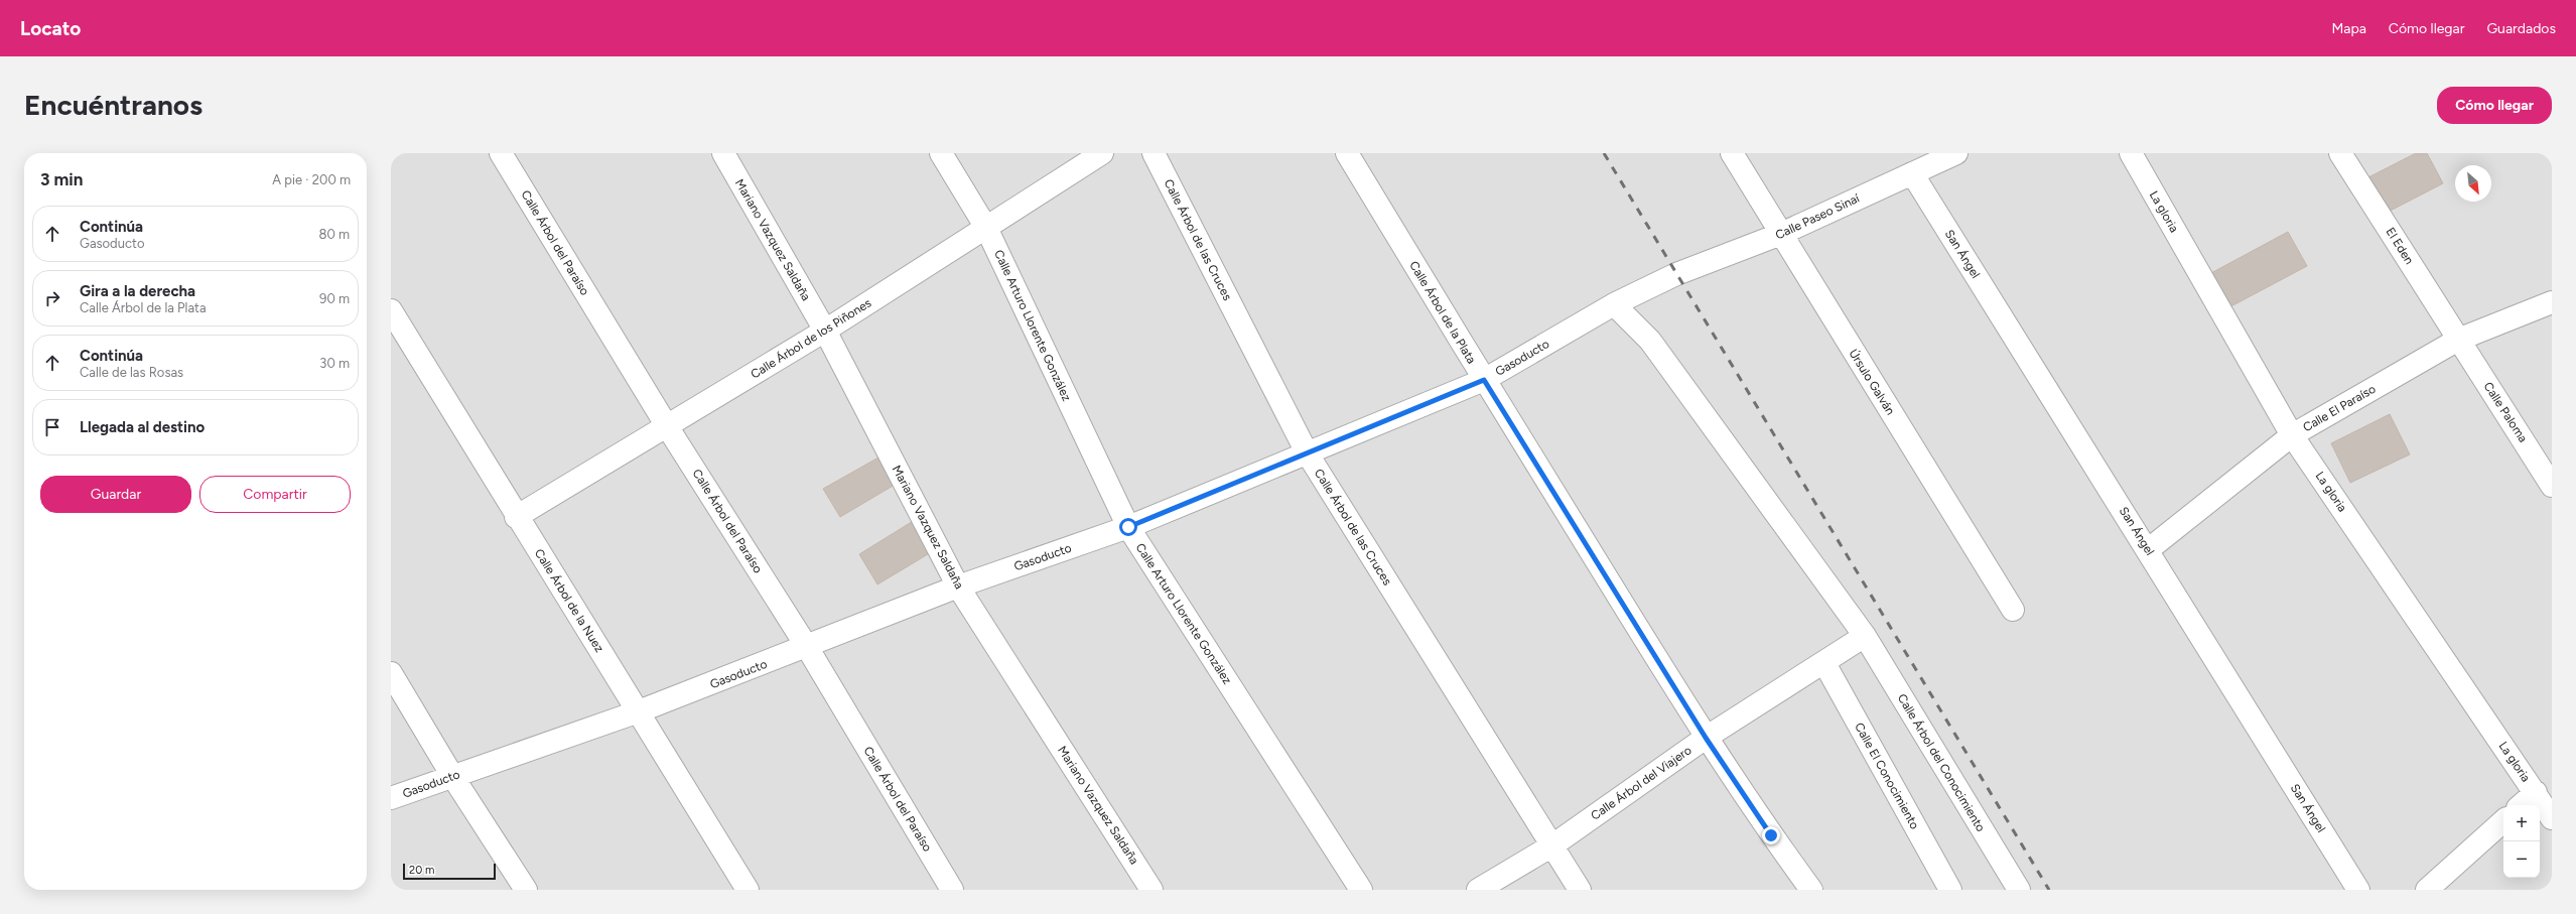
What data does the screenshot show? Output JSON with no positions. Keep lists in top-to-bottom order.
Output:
{
  "streets": {
    "street": [
      "La gloria",
      "Calle Paseo Sinaí",
      "Mariano Vazquez Saldaña",
      "Calle Árbol de las Cruces",
      "Calle Árbol del Paraíso",
      "El Eden",
      "San Ángel",
      "Calle Árbol de la Plata",
      "Calle Arturo Llorente González",
      "Calle Árbol de los Piñones",
      "Gasoducto",
      "Úrsulo Galván",
      "Calle El Paraíso",
      "Calle Paloma",
      "Calle Árbol de la Nuez",
      "Calle Árbol del Conocimiento",
      "Calle El Conocimiento",
      "Calle Árbol del Viajero"
    ]
  },
  "crossings": [
    ["La gloria", "Calle El Paraíso"],
    ["Calle Paseo Sinaí", "San Ángel"],
    ["Calle Paseo Sinaí", "Gasoducto"],
    ["Calle Paseo Sinaí", "Úrsulo Galván"],
    ["Mariano Vazquez Saldaña", "Calle Árbol de los Piñones"],
    ["Mariano Vazquez Saldaña", "Gasoducto"],
    ["Calle Árbol de las Cruces", "Gasoducto"],
    ["Calle Árbol de las Cruces", "Calle Árbol del Viajero"],
    ["Calle Árbol del Paraíso", "Calle Árbol de los Piñones"],
    ["Calle Árbol del Paraíso", "Gasoducto"],
    ["El Eden", "Calle El Paraíso"],
    ["El Eden", "Calle Paloma"],
    ["San Ángel", "Calle El Paraíso"],
    ["Calle Árbol de la Plata", "Gasoducto"],
    ["Calle Árbol de la Plata", "Calle Árbol del Viajero"],
    ["Calle Arturo Llorente González", "Calle Árbol de los Piñones"],
    ["Calle Arturo Llorente González", "Gasoducto"],
    ["Calle Árbol de los Piñones", "Calle Árbol de la Nuez"],
    ["Gasoducto", "Calle Árbol de la Nuez"],
    ["Gasoducto", "Calle Árbol del Conocimiento"],
    ["Calle El Paraíso", "Calle Paloma"],
    ["Calle Árbol del Conocimiento", "Calle Árbol del Viajero"],
    ["Calle El Conocimiento", "Calle Árbol del Viajero"]
  ],
  "scale_bar": "20 m",
  "north": "bottom right",
  "page": {
    "header": "Locato",
    "nav": ["Mapa", "Cómo llegar", "Guardados"],
    "buttons": [
      "Cómo llegar",
      ["Guardar", "Compartir"]
    ],
    "title": "Encuéntranos",
    "heading": ["3 min", "A pie · 200 m"],
    "list": [
      ["Continúa", "Gasoducto", "80 m"],
      ["Gira a la derecha", "Calle Árbol de la Plata", "90 m"],
      ["Continúa", "Calle de las Rosas", "30 m"],
      "Llegada al destino"
    ],
    "map_buttons": ["+", "−"],
    "scale": "20 m"
  }
}
